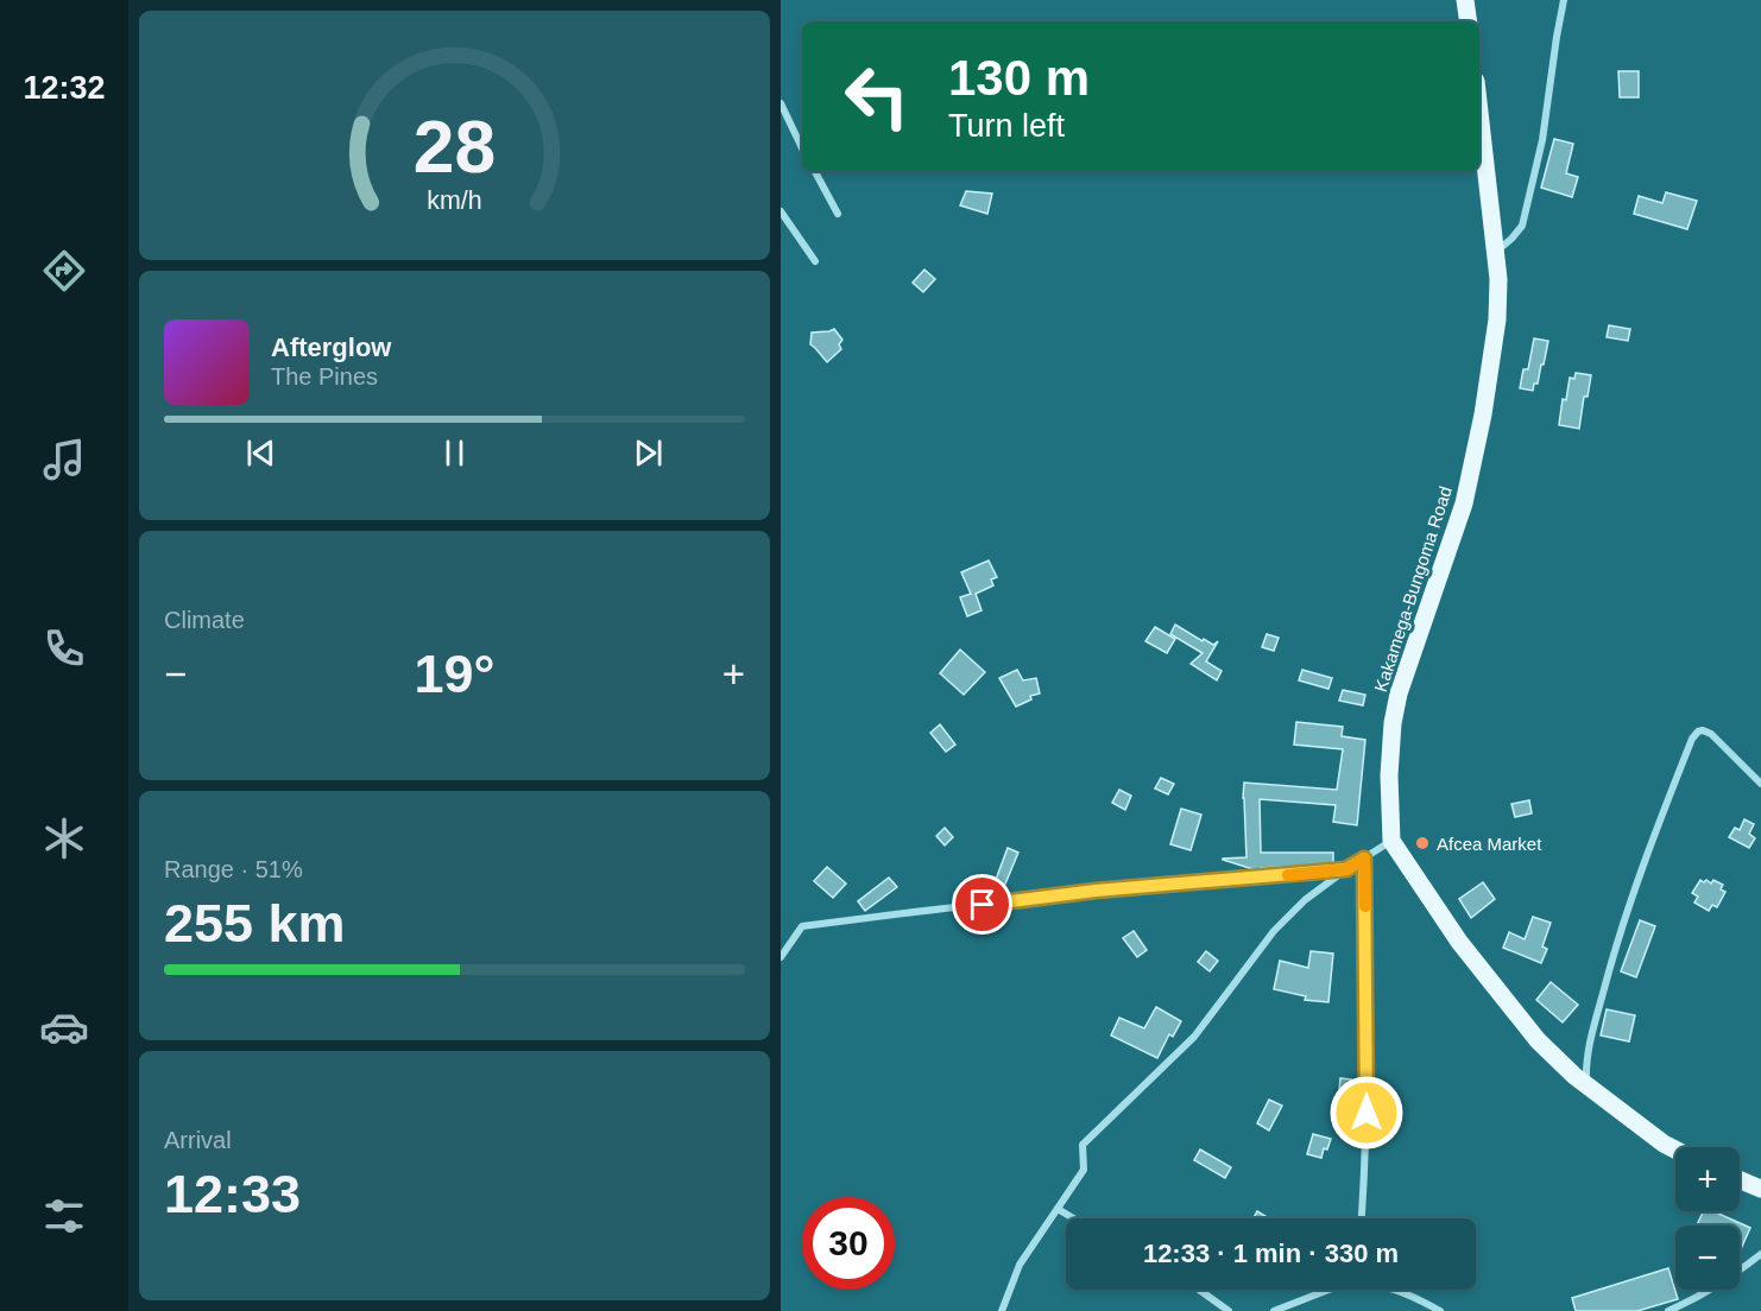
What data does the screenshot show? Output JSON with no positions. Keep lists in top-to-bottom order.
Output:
{
  "streets": {
    "main road": ["Kakamega-Bungoma Road"]
  },
  "places": ["Afcea Market"],
  "page": {
    "tabs": "12:32",
    "turn": ["130 m", "Turn left"],
    "song": ["Afterglow", "The Pines"],
    "tile": [
      "Climate",
      ["Range · 51%", "255 km"],
      ["Arrival", "12:33"]
    ],
    "heat": ["−", "19°", "+"],
    "map_buttons": ["+", "−"],
    "limit": "30",
    "trip": "12:33 · 1 min · 330 m",
    "gauge": ["28", "km/h"]
  }
}
